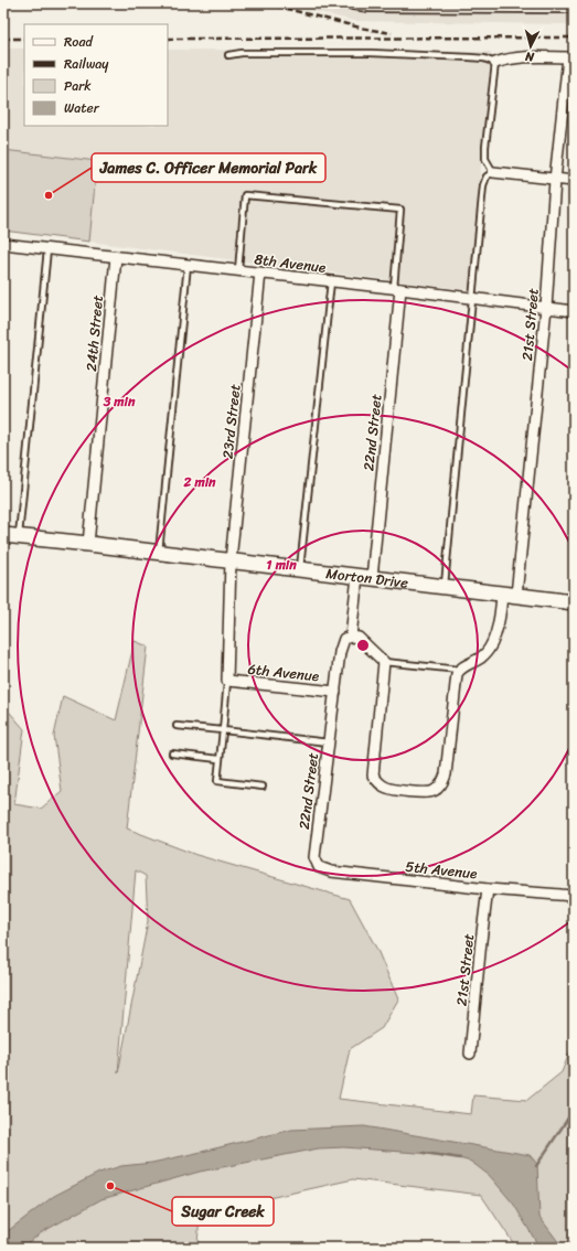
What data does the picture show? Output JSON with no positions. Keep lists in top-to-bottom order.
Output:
{
  "streets": {
    "street": [
      "8th Avenue",
      "21st Street",
      "24th Street",
      "23rd Street",
      "22nd Street",
      "Morton Drive",
      "6th Avenue",
      "5th Avenue"
    ]
  },
  "crossings": [
    ["8th Avenue", "21st Street"],
    ["8th Avenue", "24th Street"],
    ["8th Avenue", "23rd Street"],
    ["8th Avenue", "22nd Street"],
    ["21st Street", "Morton Drive"],
    ["21st Street", "5th Avenue"],
    ["24th Street", "Morton Drive"],
    ["23rd Street", "Morton Drive"],
    ["23rd Street", "6th Avenue"],
    ["22nd Street", "Morton Drive"],
    ["22nd Street", "6th Avenue"],
    ["22nd Street", "5th Avenue"]
  ],
  "places": ["James C. Officer Memorial Park", "Sugar Creek"],
  "legend": [
    "Road",
    "Railway",
    "Park",
    "Water"
  ],
  "north": "bottom",
  "rings": ["3 min", "2 min", "1 min"]
}
